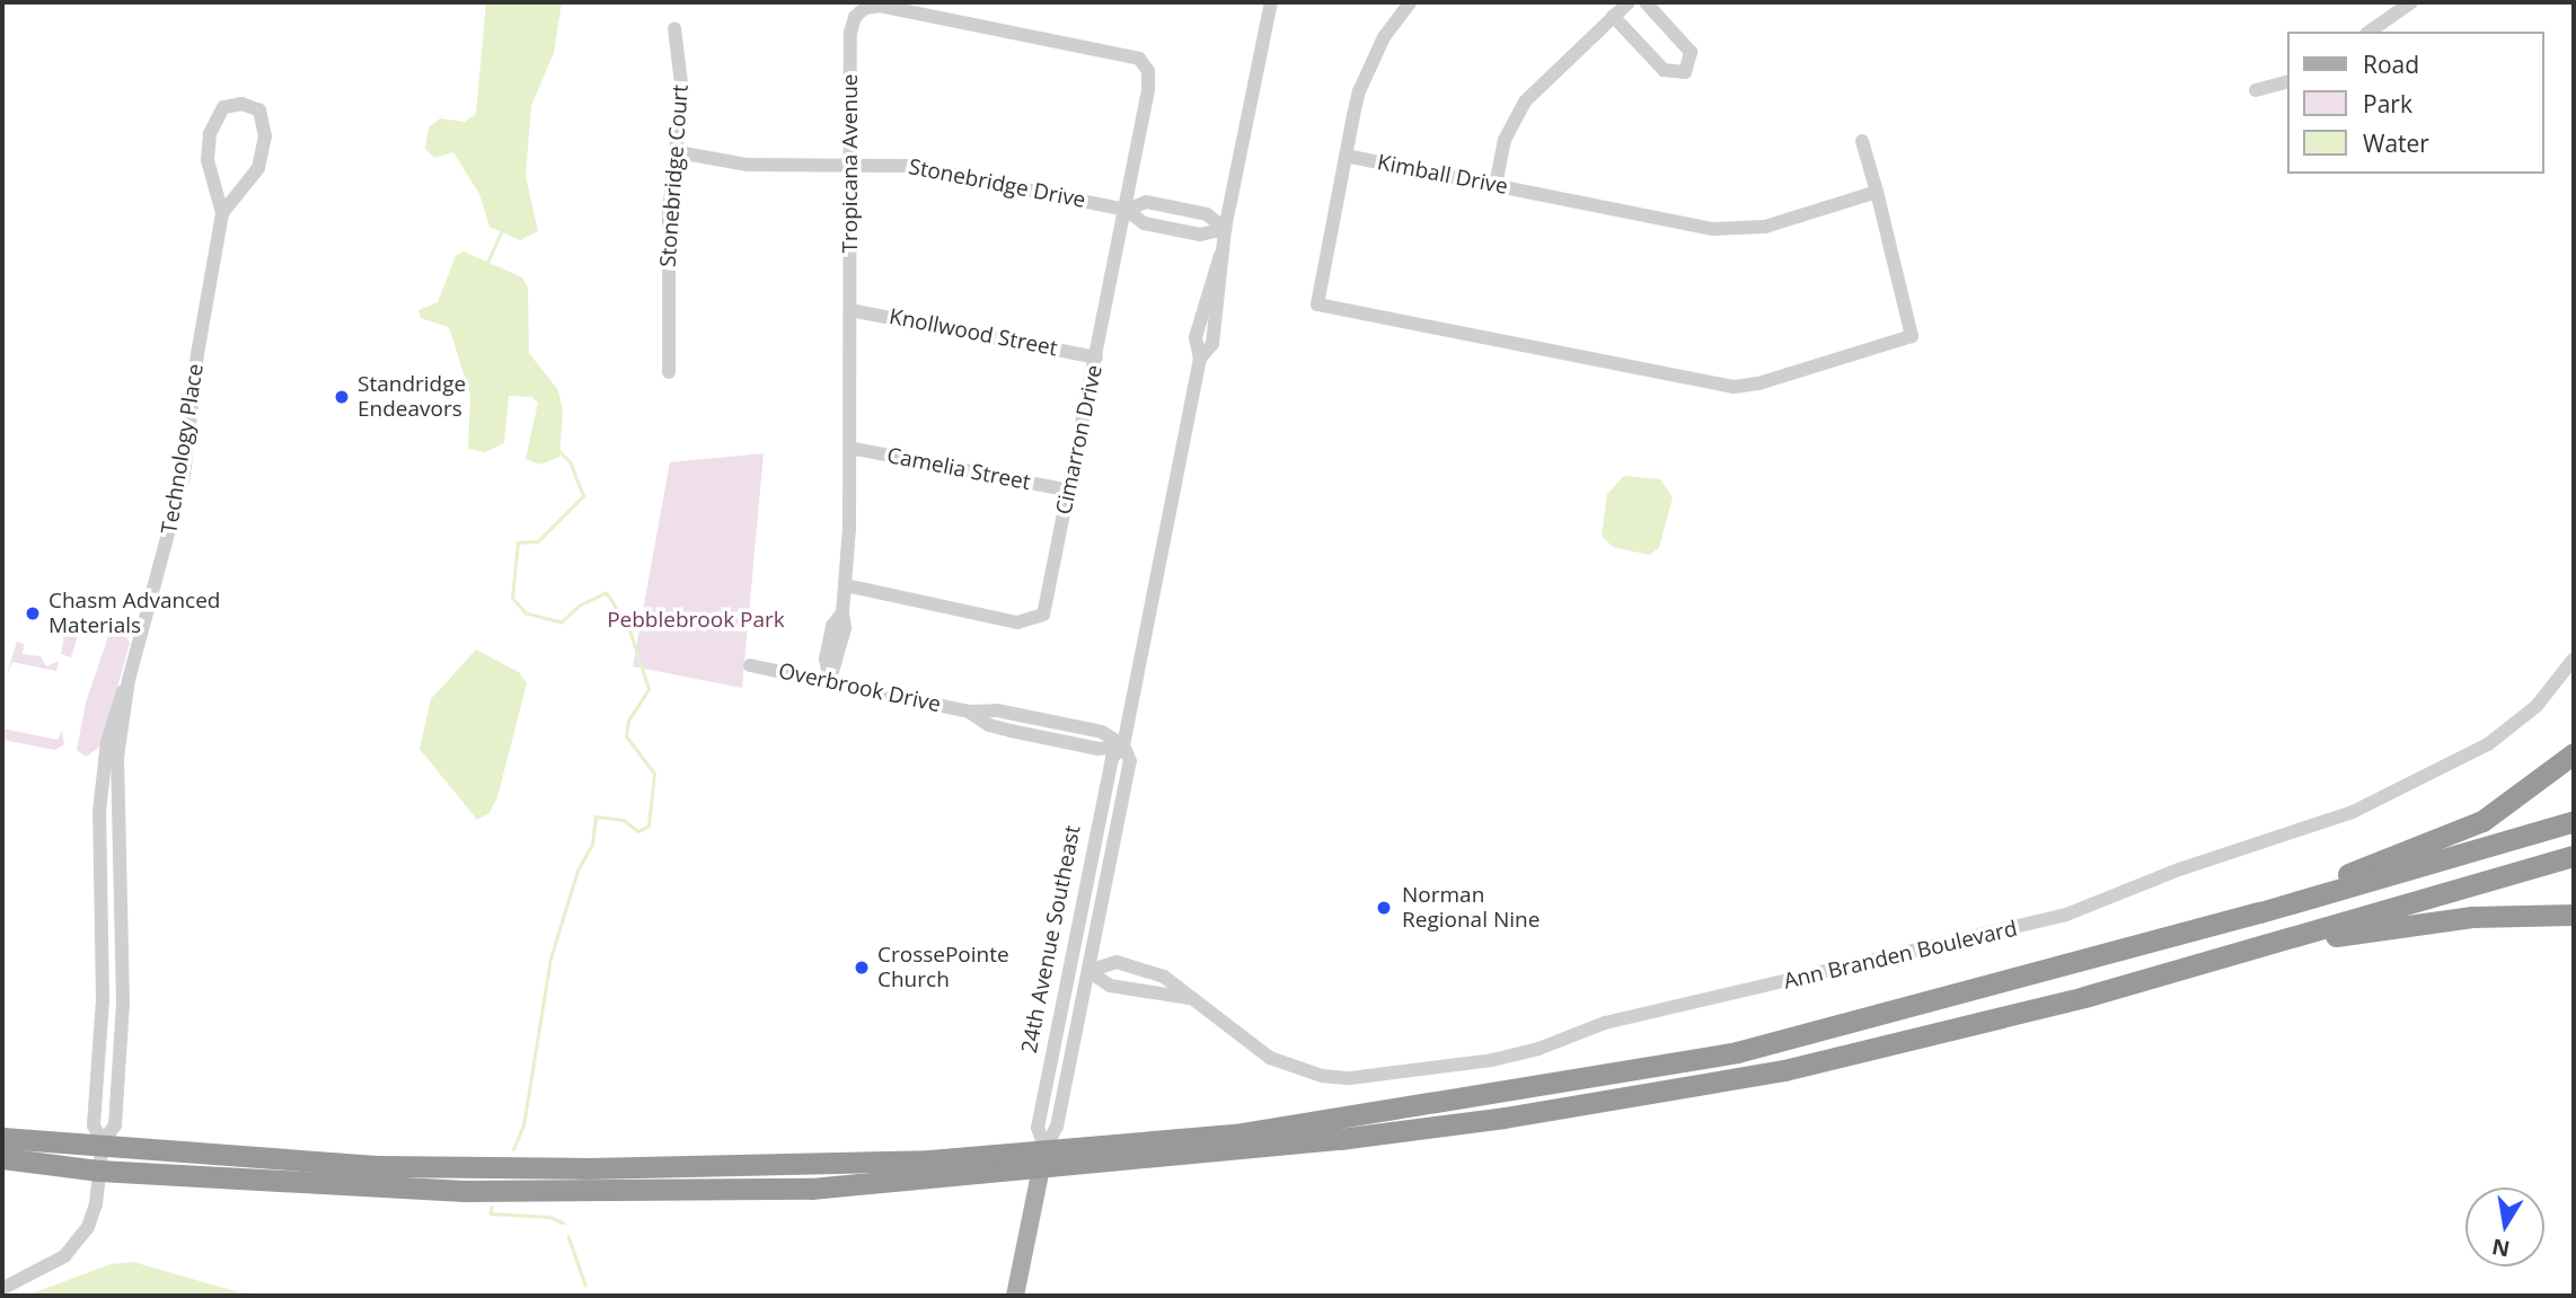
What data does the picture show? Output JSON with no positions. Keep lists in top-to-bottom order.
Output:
{
  "streets": {
    "main road": ["24th Avenue Southeast"],
    "street": [
      "Tropicana Avenue",
      "Kimball Drive",
      "Stonebridge Court",
      "Stonebridge Drive",
      "Knollwood Street",
      "Cimarron Drive",
      "Technology Place",
      "Camelia Street",
      "Overbrook Drive",
      "Ann Branden Boulevard"
    ]
  },
  "crossings": [
    ["Tropicana Avenue", "Stonebridge Drive"],
    ["Tropicana Avenue", "Knollwood Street"],
    ["Tropicana Avenue", "Cimarron Drive"],
    ["Tropicana Avenue", "Camelia Street"],
    ["Tropicana Avenue", "Overbrook Drive"],
    ["Stonebridge Court", "Stonebridge Drive"],
    ["Stonebridge Drive", "Cimarron Drive"],
    ["Stonebridge Drive", "24th Avenue Southeast"],
    ["Knollwood Street", "Cimarron Drive"],
    ["Cimarron Drive", "Camelia Street"],
    ["Overbrook Drive", "24th Avenue Southeast"],
    ["24th Avenue Southeast", "Ann Branden Boulevard"]
  ],
  "parks": ["Pebblebrook Park"],
  "places": [
    "Standridge Endeavors",
    "Chasm Advanced Materials",
    "Norman Regional Nine",
    "CrossePointe Church"
  ],
  "legend": ["Road", "Park", "Water"],
  "north": "bottom"
}
